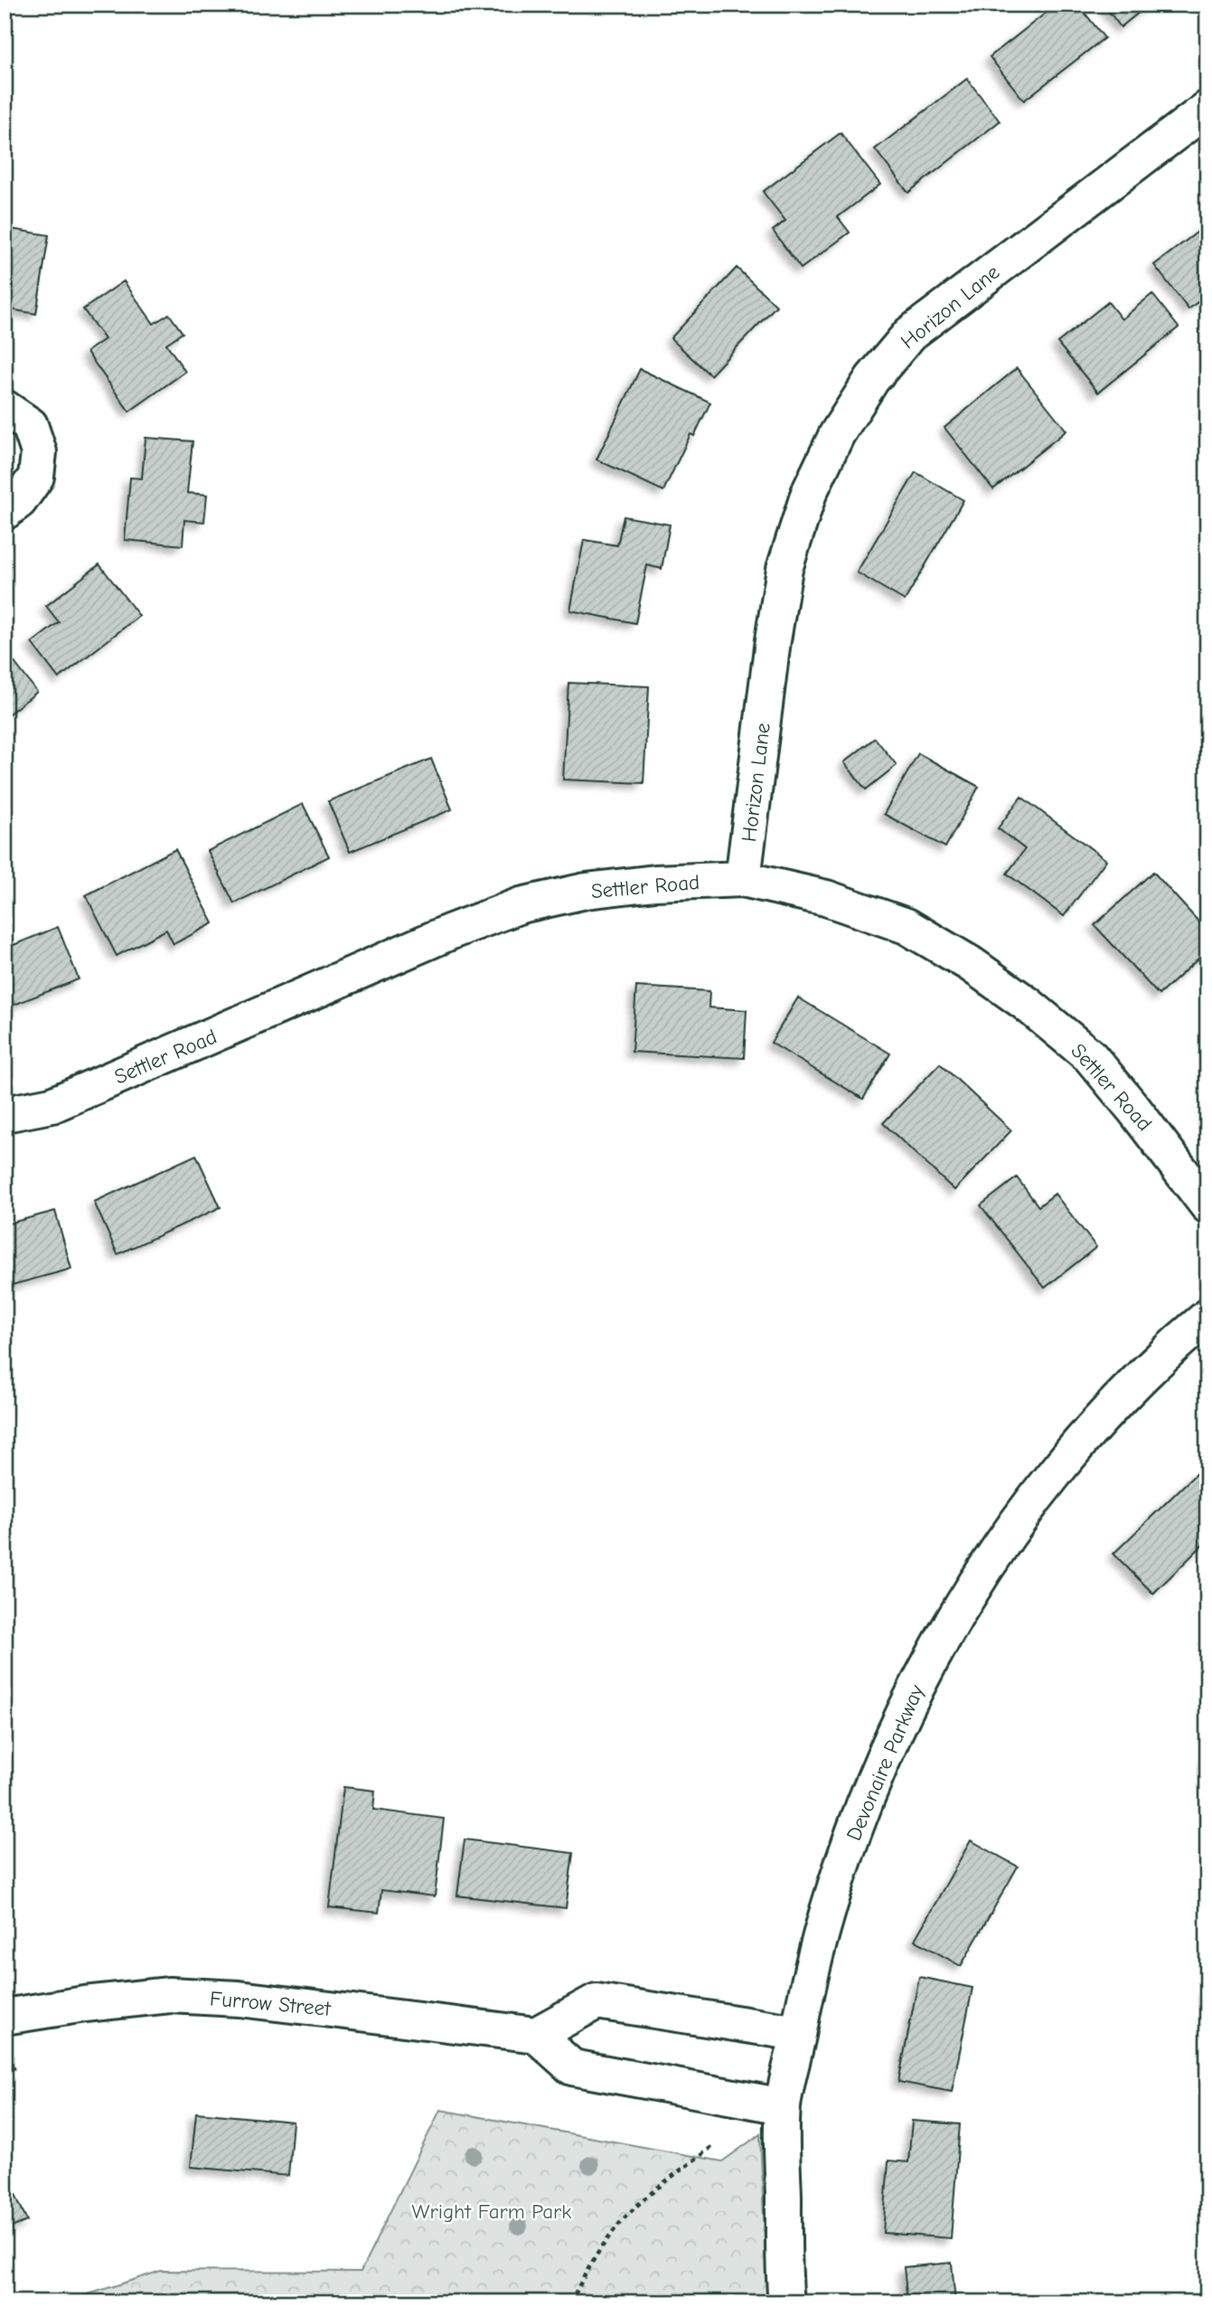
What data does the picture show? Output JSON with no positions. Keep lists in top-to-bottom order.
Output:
{
  "streets": {
    "street": [
      "Horizon Lane",
      "Settler Road",
      "Devonaire Parkway",
      "Furrow Street"
    ]
  },
  "crossings": [
    ["Horizon Lane", "Settler Road"]
  ],
  "parks": ["Wright Farm Park"]
}
